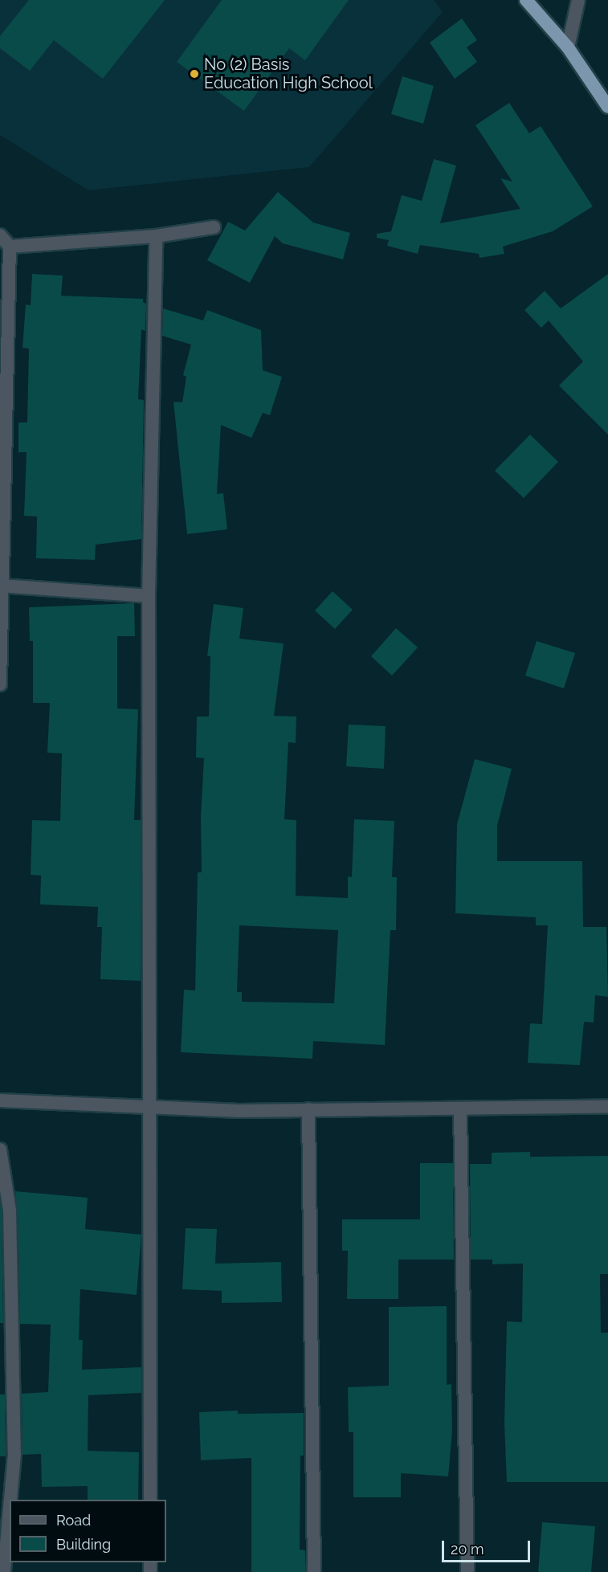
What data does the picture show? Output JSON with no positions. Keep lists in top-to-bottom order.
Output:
{
  "places": ["No (2) Basis Education High School"],
  "legend": ["Road", "Building"],
  "scale_bar": "20 m"
}
